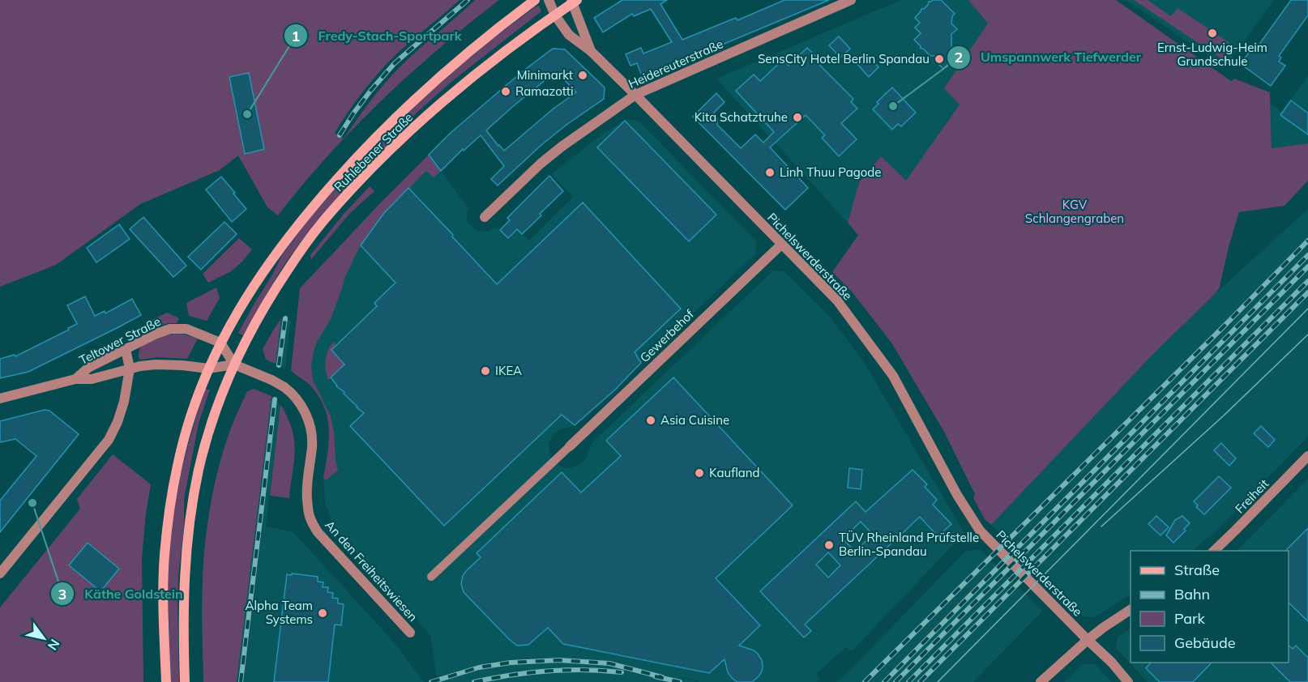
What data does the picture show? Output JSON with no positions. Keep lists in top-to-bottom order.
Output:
{
  "streets": {
    "main road": ["Ruhlebener Straße"],
    "street": [
      "Heidereuterstraße",
      "Pichelswerderstraße",
      "Gewerbehof",
      "Teltower Straße",
      "Freiheit",
      "An den Freiheitswiesen"
    ]
  },
  "crossings": [
    ["Heidereuterstraße", "Pichelswerderstraße"],
    ["Ruhlebener Straße", "Pichelswerderstraße"],
    ["Ruhlebener Straße", "Teltower Straße"],
    ["Ruhlebener Straße", "An den Freiheitswiesen"],
    ["Pichelswerderstraße", "Gewerbehof"],
    ["Teltower Straße", "An den Freiheitswiesen"]
  ],
  "parks": ["KGV Schlangengraben"],
  "places": [
    "Ernst-Ludwig-Heim Grundschule",
    "SensCity Hotel Berlin Spandau",
    "Minimarkt",
    "Ramazotti",
    "Umspannwerk Tiefwerder",
    "Fredy-Stach-Sportpark",
    "Kita Schatztruhe",
    "Linh Thuu Pagode",
    "IKEA",
    "Asia Cuisine",
    "Kaufland",
    "Käthe Goldstein",
    "TÜV Rheinland Prüfstelle Berlin-Spandau",
    "Alpha Team Systems"
  ],
  "legend": [
    "Straße",
    "Bahn",
    "Park",
    "Gebäude"
  ],
  "north": "bottom right"
}
